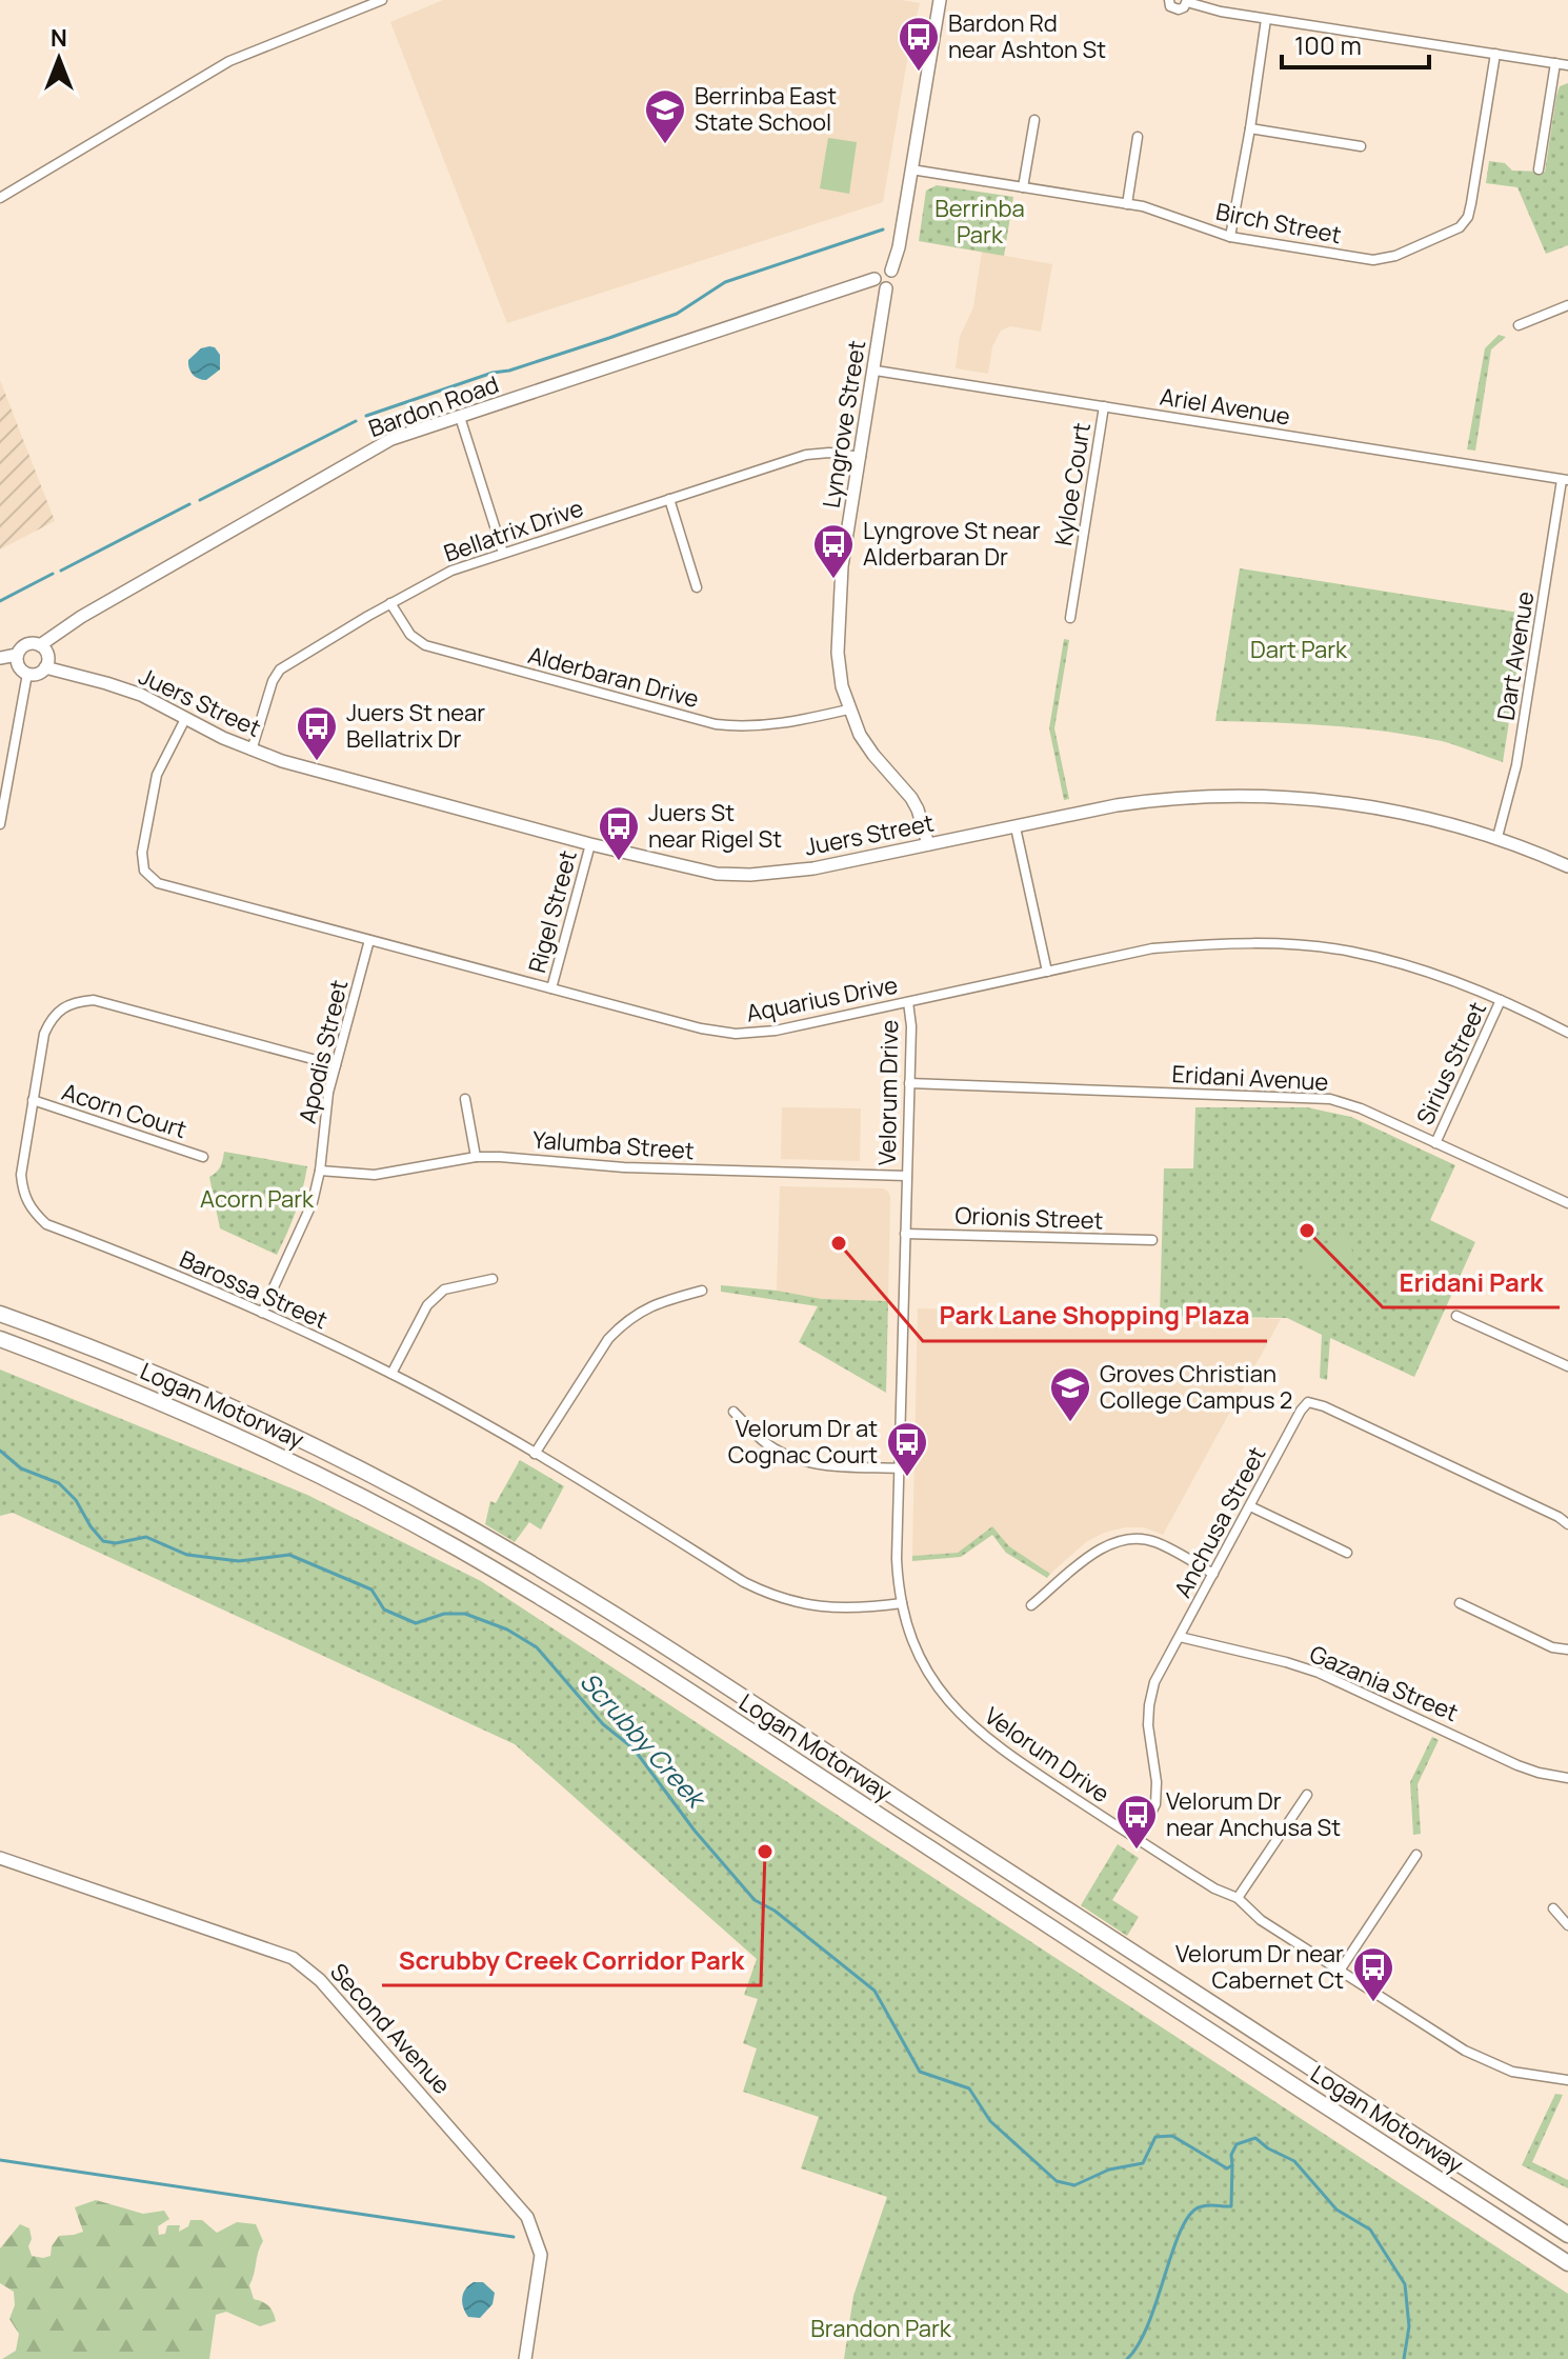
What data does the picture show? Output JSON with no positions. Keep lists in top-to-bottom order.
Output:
{
  "streets": {
    "highway": ["Logan Motorway"],
    "street": [
      "Birch Street",
      "Bardon Road",
      "Ariel Avenue",
      "Lyngrove Street",
      "Kyloe Court",
      "Bellatrix Drive",
      "Dart Avenue",
      "Alderbaran Drive",
      "Juers Street",
      "Rigel Street",
      "Aquarius Drive",
      "Apodis Street",
      "Sirius Street",
      "Eridani Avenue",
      "Velorum Drive",
      "Acorn Court",
      "Yalumba Street",
      "Orionis Street",
      "Barossa Street",
      "Anchusa Street",
      "Gazania Street",
      "Second Avenue"
    ]
  },
  "crossings": [
    ["Bardon Road", "Lyngrove Street"],
    ["Bardon Road", "Juers Street"],
    ["Ariel Avenue", "Lyngrove Street"],
    ["Ariel Avenue", "Kyloe Court"],
    ["Ariel Avenue", "Dart Avenue"],
    ["Lyngrove Street", "Bellatrix Drive"],
    ["Lyngrove Street", "Alderbaran Drive"],
    ["Lyngrove Street", "Juers Street"],
    ["Bellatrix Drive", "Alderbaran Drive"],
    ["Bellatrix Drive", "Juers Street"],
    ["Dart Avenue", "Juers Street"],
    ["Juers Street", "Rigel Street"],
    ["Juers Street", "Aquarius Drive"],
    ["Rigel Street", "Aquarius Drive"],
    ["Aquarius Drive", "Apodis Street"],
    ["Aquarius Drive", "Sirius Street"],
    ["Aquarius Drive", "Velorum Drive"],
    ["Apodis Street", "Yalumba Street"],
    ["Apodis Street", "Barossa Street"],
    ["Sirius Street", "Eridani Avenue"],
    ["Eridani Avenue", "Velorum Drive"],
    ["Velorum Drive", "Yalumba Street"],
    ["Velorum Drive", "Orionis Street"],
    ["Velorum Drive", "Barossa Street"],
    ["Velorum Drive", "Anchusa Street"],
    ["Acorn Court", "Barossa Street"],
    ["Anchusa Street", "Gazania Street"]
  ],
  "water": ["Scrubby Creek"],
  "parks": [
    "Berrinba Park",
    "Dart Park",
    "Acorn Park",
    "Brandon Park"
  ],
  "places": {
    "bus stop": [
      "Bardon Rd near Ashton St",
      "Lyngrove St near Alderbaran Dr",
      "Juers St near Bellatrix Dr",
      "Juers St near Rigel St",
      "Velorum Dr at Cognac Court",
      "Velorum Dr near Anchusa St",
      "Velorum Dr near Cabernet Ct"
    ],
    "school or university": ["Berrinba East State School", "Groves Christian College Campus 2"],
    "other": ["Eridani Park", "Park Lane Shopping Plaza", "Scrubby Creek Corridor Park"]
  },
  "scale_bar": "100 m",
  "north": "top"
}
